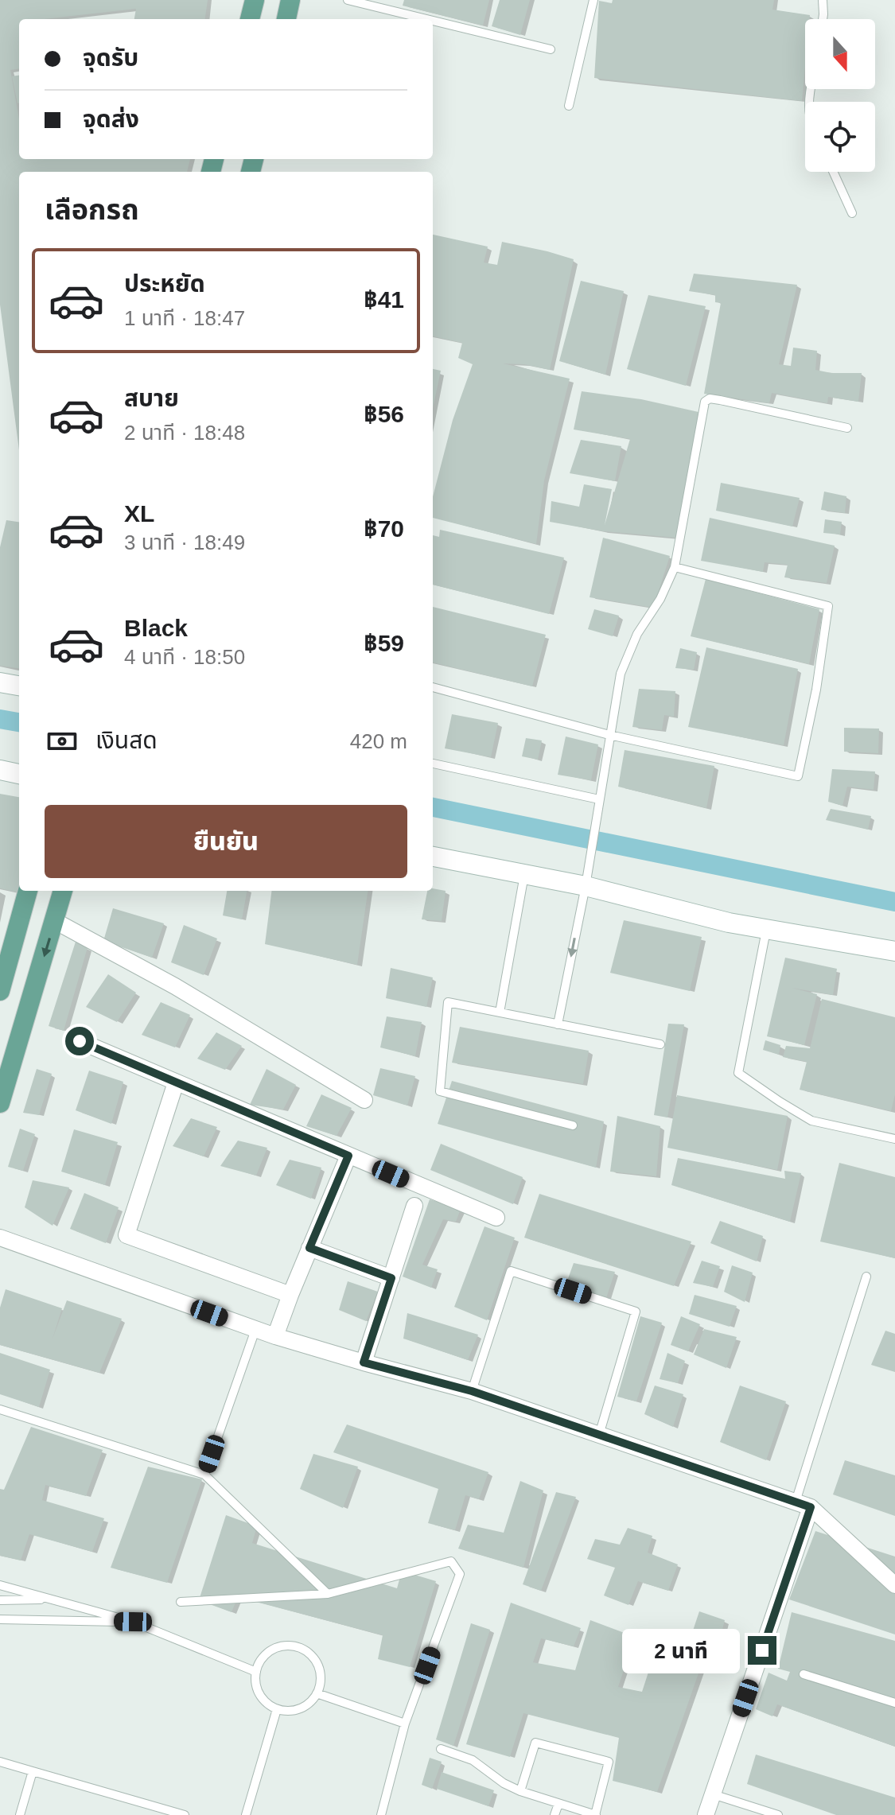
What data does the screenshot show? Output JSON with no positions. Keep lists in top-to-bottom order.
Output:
{
  "north": "bottom",
  "page": {
    "banner": ["จุดรับ", "จุดส่ง"],
    "heading": "เลือกรถ",
    "list": [
      {
        "name": "ประหยัด",
        "note": "1 นาที · 18:47",
        "value": "฿41"
      },
      {
        "name": "สบาย",
        "note": "2 นาที · 18:48",
        "value": "฿56"
      },
      {
        "name": "XL",
        "note": "3 นาที · 18:49",
        "value": "฿70"
      },
      {
        "name": "Black",
        "note": "4 นาที · 18:50",
        "value": "฿59"
      }
    ],
    "pay": ["เงินสด", "420 m"],
    "buttons": "ยืนยัน",
    "bubble": "2 นาที"
  }
}
